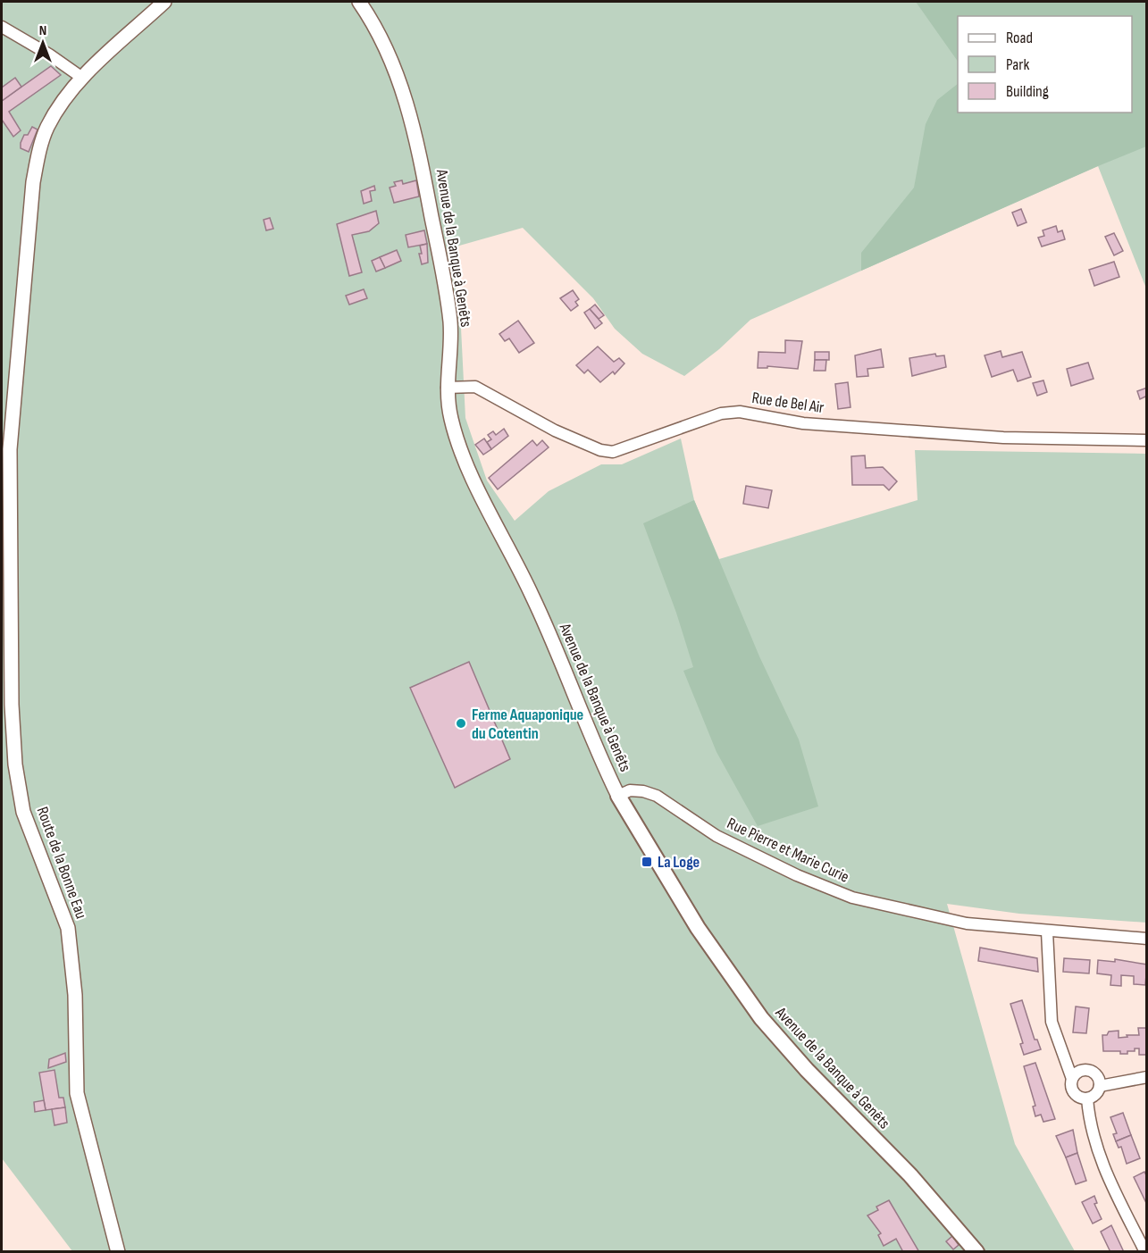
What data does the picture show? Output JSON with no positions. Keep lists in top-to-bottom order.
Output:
{
  "streets": {
    "main road": ["Avenue de la Banque à Genêts"],
    "street": ["Rue de Bel Air", "Rue Pierre et Marie Curie", "Route de la Bonne Eau"]
  },
  "crossings": [
    ["Avenue de la Banque à Genêts", "Rue de Bel Air"],
    ["Avenue de la Banque à Genêts", "Rue Pierre et Marie Curie"]
  ],
  "places": {
    "other": ["Ferme Aquaponique du Cotentin"],
    "transit": ["La Loge"]
  },
  "legend": ["Road", "Park", "Building"],
  "north": "top"
}
